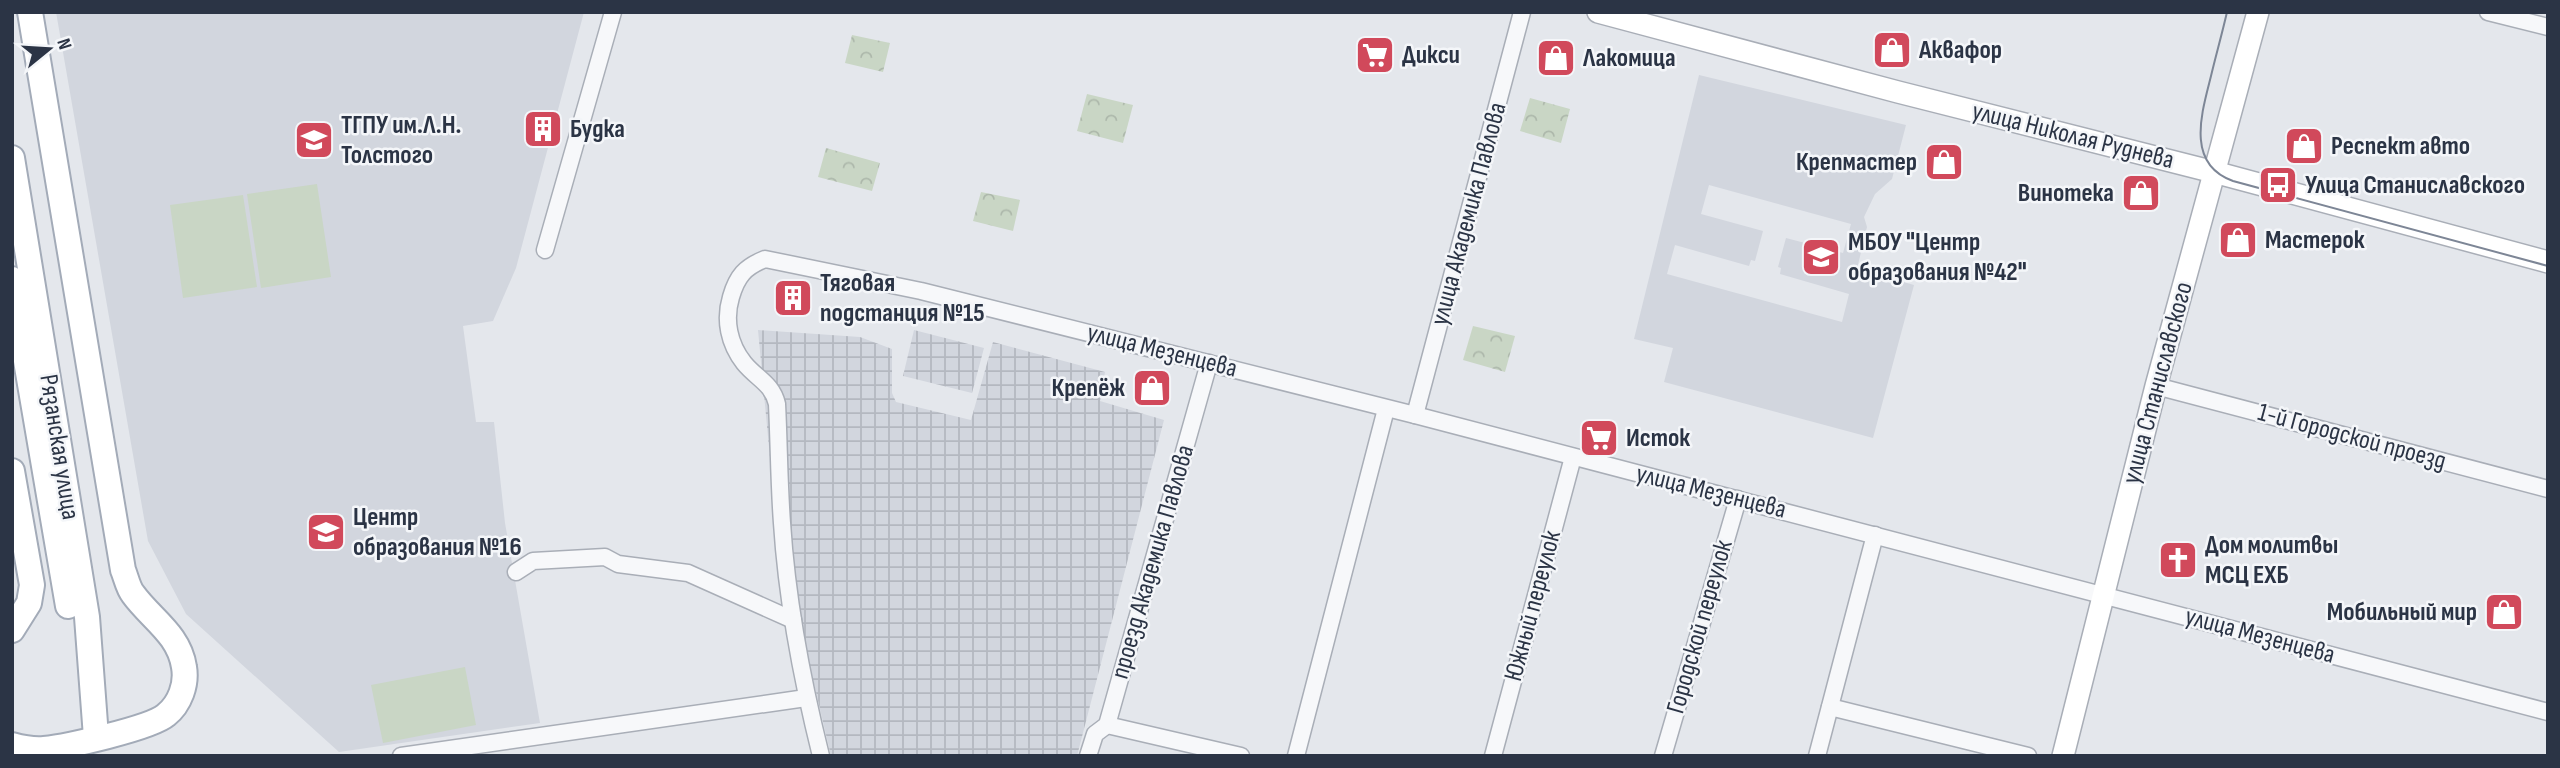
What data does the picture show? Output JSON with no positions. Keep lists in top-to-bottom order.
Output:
{
  "streets": {
    "main road": ["Рязанская улица"],
    "street": [
      "улица Николая Руднева",
      "улица Академика Павлова",
      "улица Мезенцева",
      "улица Станиславского",
      "1-й Городской проезд",
      "проезд Академика Павлова",
      "Южный переулок",
      "Городской переулок"
    ]
  },
  "crossings": [
    ["улица Николая Руднева", "улица Станиславского"],
    ["улица Академика Павлова", "улица Мезенцева"],
    ["улица Мезенцева", "улица Станиславского"],
    ["улица Мезенцева", "проезд Академика Павлова"],
    ["улица Мезенцева", "Южный переулок"],
    ["улица Мезенцева", "Городской переулок"],
    ["улица Станиславского", "1-й Городской проезд"]
  ],
  "places": {
    "shop": [
      "Аквафор",
      "Лакомица",
      "Респект авто",
      "Крепмастер",
      "Винотека",
      "Мастерок",
      "Крепёж",
      "Мобильный мир"
    ],
    "supermarket": ["Дикси", "Исток"],
    "building": ["Будка", "Тяговая подстанция №15"],
    "school or university": ["ТГПУ им.Л.Н. Толстого", "МБОУ \"Центр образования №42\"", "Центр образования №16"],
    "bus stop": ["Улица Станиславского"],
    "church": ["Дом молитвы МСЦ ЕХБ"]
  },
  "north": "right"
}
